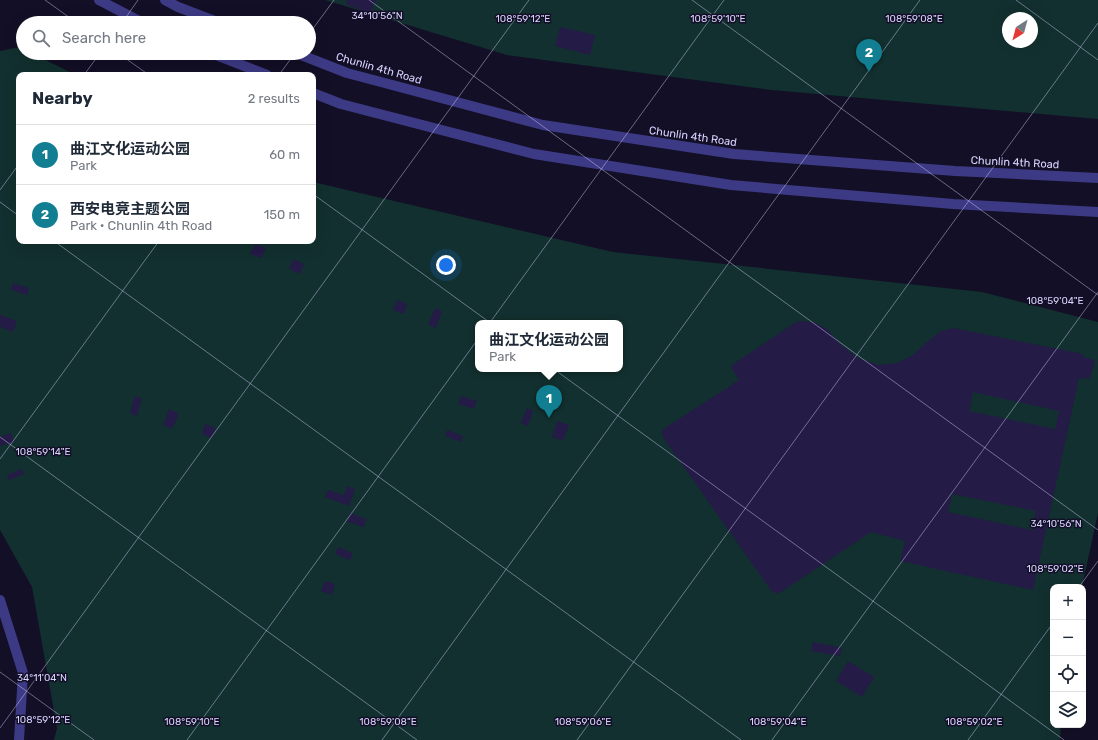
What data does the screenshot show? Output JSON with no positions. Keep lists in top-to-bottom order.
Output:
{
  "streets": {
    "street": ["Chunlin 4th Road"]
  },
  "north": "bottom left",
  "page": {
    "search": "Search here",
    "pins": ["2", "1"],
    "heading": ["Nearby", "2 results"],
    "list": [
      {
        "mark": "1",
        "name": "曲江文化运动公园",
        "note": "Park",
        "value": "60 m"
      },
      {
        "mark": "2",
        "name": "西安电竞主题公园",
        "note": "Park · Chunlin 4th Road",
        "value": "150 m"
      }
    ],
    "popup": ["曲江文化运动公园", "Park"],
    "map_buttons": ["+", "−"]
  },
  "coordinates": [
    "34°10'56\"N",
    "108°59'12\"E",
    "108°59'10\"E",
    "108°59'08\"E",
    "108°59'04\"E",
    "108°59'14\"E",
    "108°59'02\"E",
    "34°11'04\"N",
    "108°59'06\"E"
  ]
}
